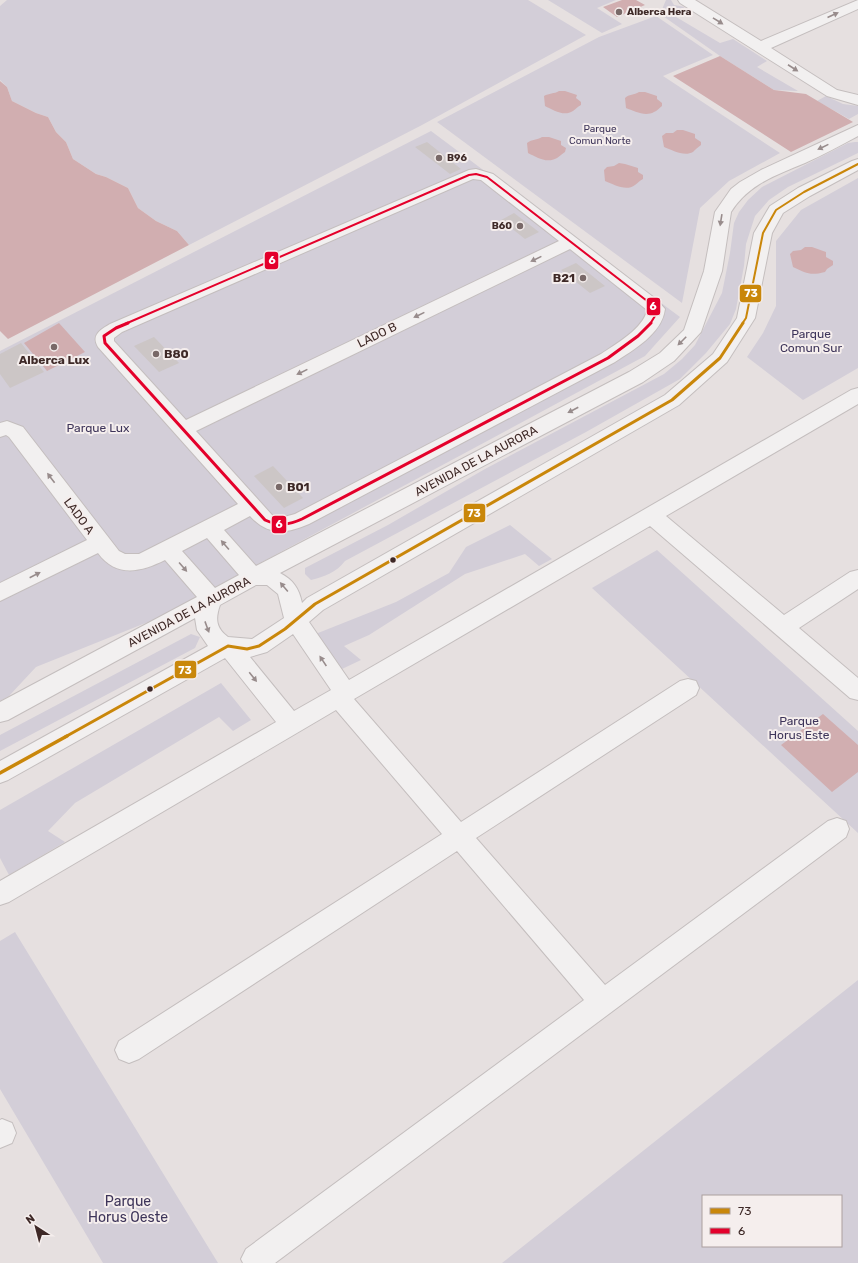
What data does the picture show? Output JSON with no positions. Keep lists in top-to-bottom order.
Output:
{
  "streets": {
    "street": ["LADO B", "AVENIDA DE LA AURORA", "LADO A"]
  },
  "parks": [
    "Parque Comun Norte",
    "Parque Comun Sur",
    "Parque Lux",
    "Parque Horus Este",
    "Parque Horus Oeste"
  ],
  "places": [
    "Alberca Hera",
    "B96",
    "B60",
    "B21",
    "Alberca Lux",
    "B80",
    "B01"
  ],
  "lines": ["transit line 73", "transit line 6"],
  "legend": ["73", "6"],
  "north": "top left"
}
